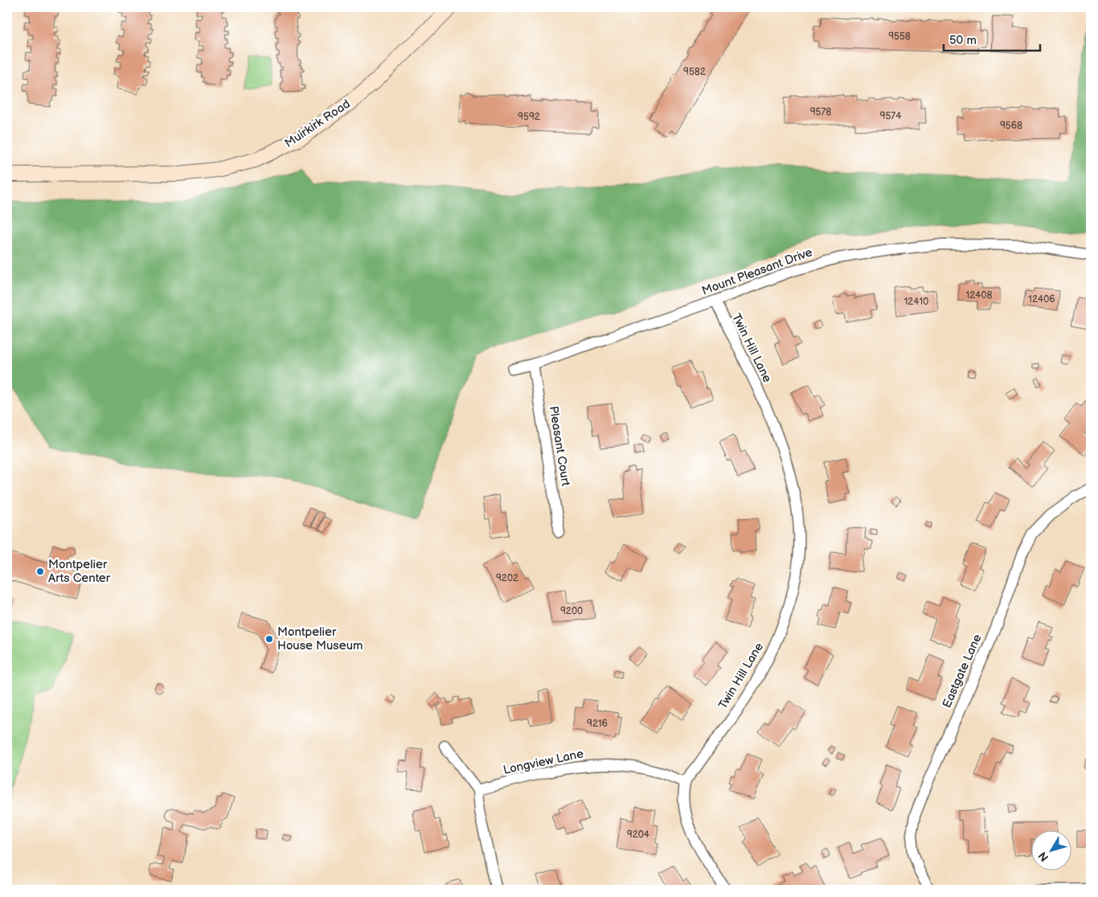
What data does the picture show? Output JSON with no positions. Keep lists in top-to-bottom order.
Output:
{
  "streets": {
    "main road": ["Muirkirk Road"],
    "street": [
      "Mount Pleasant Drive",
      "Twin Hill Lane",
      "Pleasant Court",
      "Eastgate Lane",
      "Longview Lane"
    ]
  },
  "crossings": [
    ["Mount Pleasant Drive", "Twin Hill Lane"],
    ["Mount Pleasant Drive", "Pleasant Court"],
    ["Twin Hill Lane", "Longview Lane"]
  ],
  "places": ["Montpelier Arts Center", "Montpelier House Museum"],
  "house_numbers": [
    "9558",
    "9582",
    "9578",
    "9574",
    "9592",
    "9568",
    "12408",
    "12406",
    "12410",
    "9202",
    "9200",
    "9216",
    "9204"
  ],
  "scale_bar": "50 m",
  "north": "bottom left"
}
